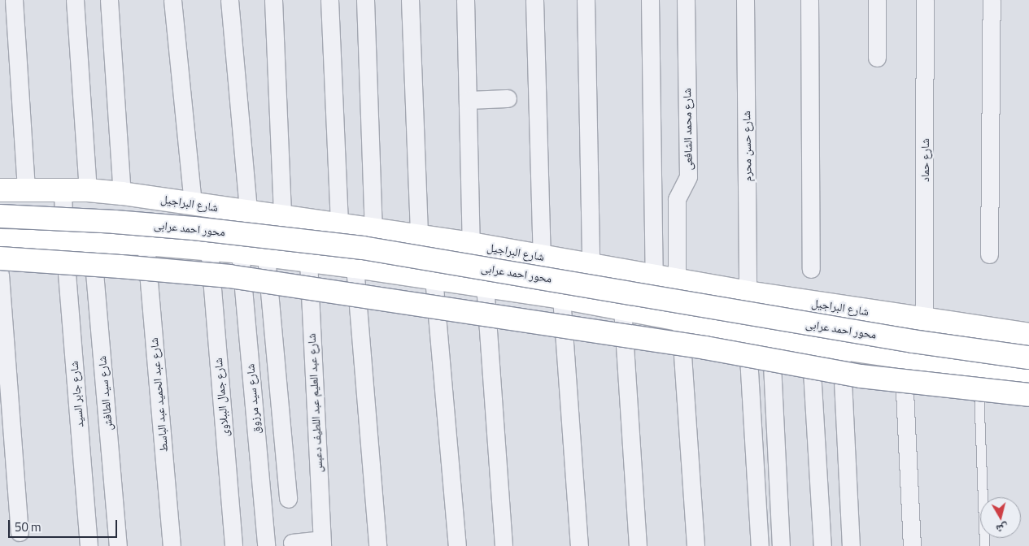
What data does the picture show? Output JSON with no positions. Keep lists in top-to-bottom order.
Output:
{
  "streets": {
    "main road": ["شارع البراجيل", "محور احمد عرابى"],
    "street": [
      "شارع محمد الشافعى",
      "شارع حسن محرم",
      "شارع حماد",
      "شارع سيد الطافش",
      "شارع جابر السيد",
      "شارع عبد الحميد عبد الباسط",
      "شارع جمال الببلاوى",
      "شارع سيد مرزوق",
      "شارع عبد العليم عبد اللطيف دعبس"
    ]
  },
  "crossings": [
    ["شارع محمد الشافعى", "شارع البراجيل"],
    ["شارع حسن محرم", "شارع البراجيل"],
    ["شارع حماد", "شارع البراجيل"],
    ["شارع البراجيل", "شارع جابر السيد"],
    ["شارع البراجيل", "شارع سيد مرزوق"]
  ],
  "scale_bar": "50 m",
  "north": "bottom"
}
